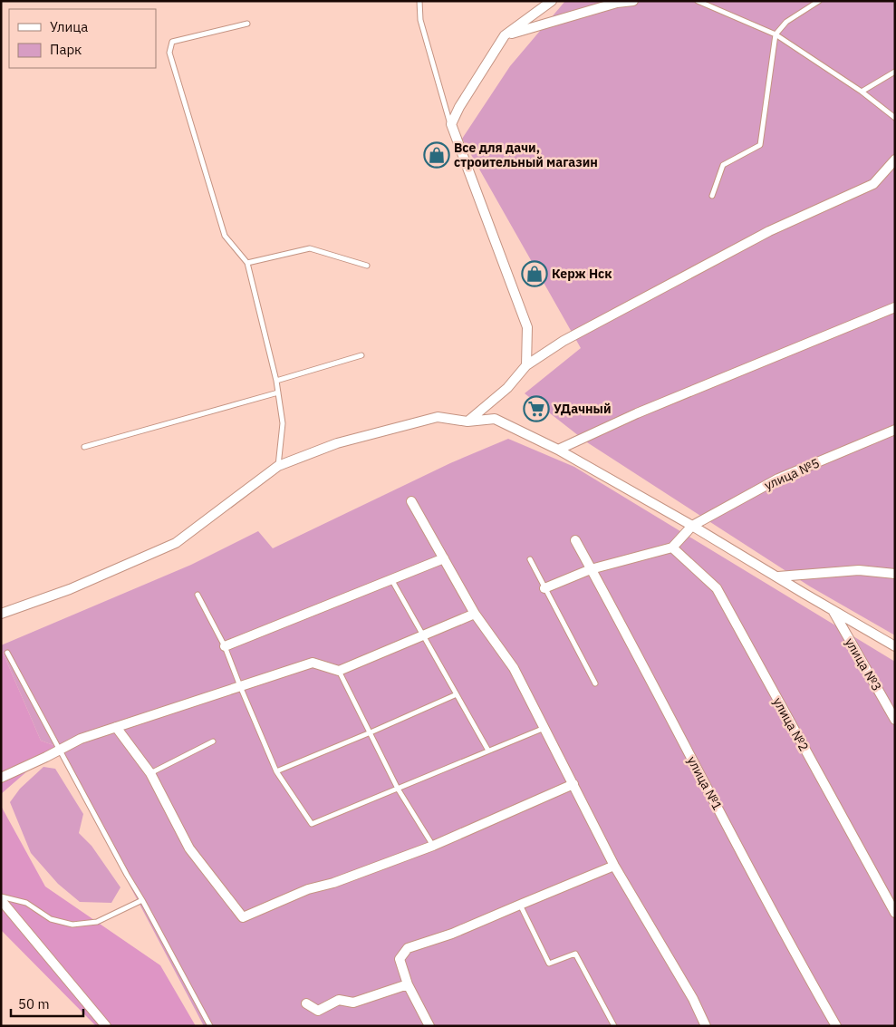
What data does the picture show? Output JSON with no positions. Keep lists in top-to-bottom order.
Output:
{
  "streets": {
    "street": [
      "улица №5",
      "улица №3",
      "улица №2",
      "улица №1"
    ]
  },
  "crossings": [
    ["улица №5", "улица №2"]
  ],
  "places": {
    "shop": ["Все для дачи, строительный магазин", "Керж Нск"],
    "supermarket": ["УДачный"]
  },
  "legend": ["Улица", "Парк"],
  "scale_bar": "50 m"
}
